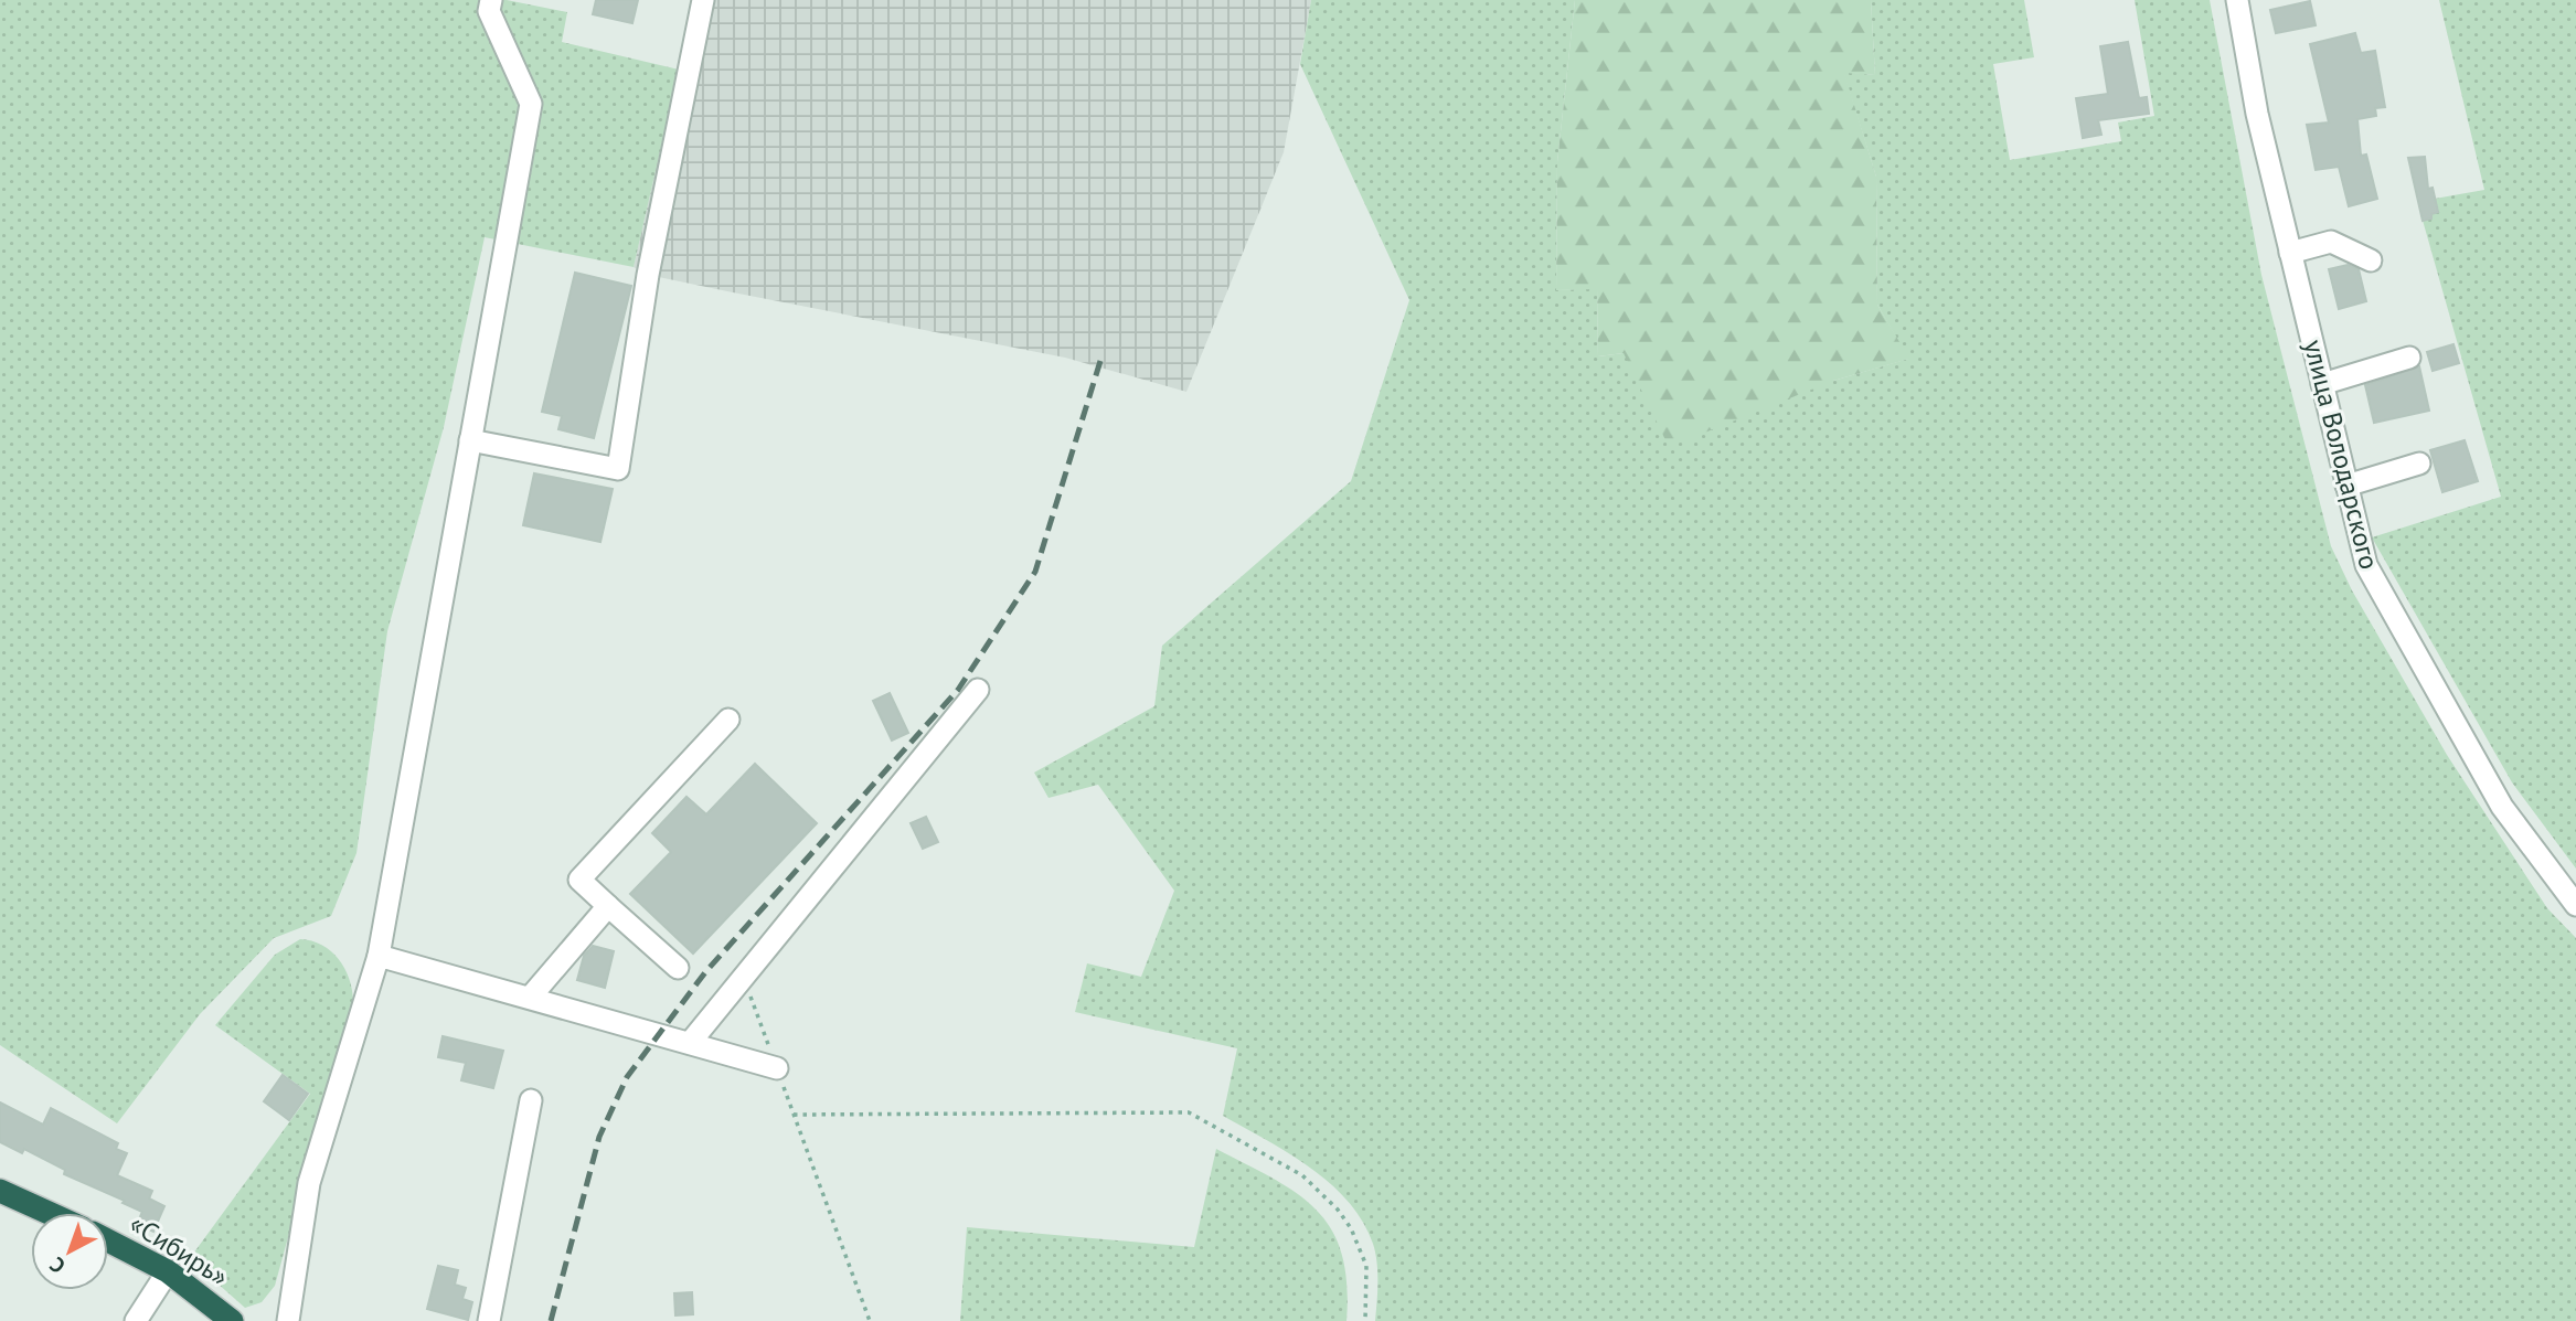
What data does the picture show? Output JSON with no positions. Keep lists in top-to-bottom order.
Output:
{
  "streets": {
    "highway": ["«Сибирь»"],
    "street": ["улица Володарского"]
  },
  "north": "bottom left"
}
